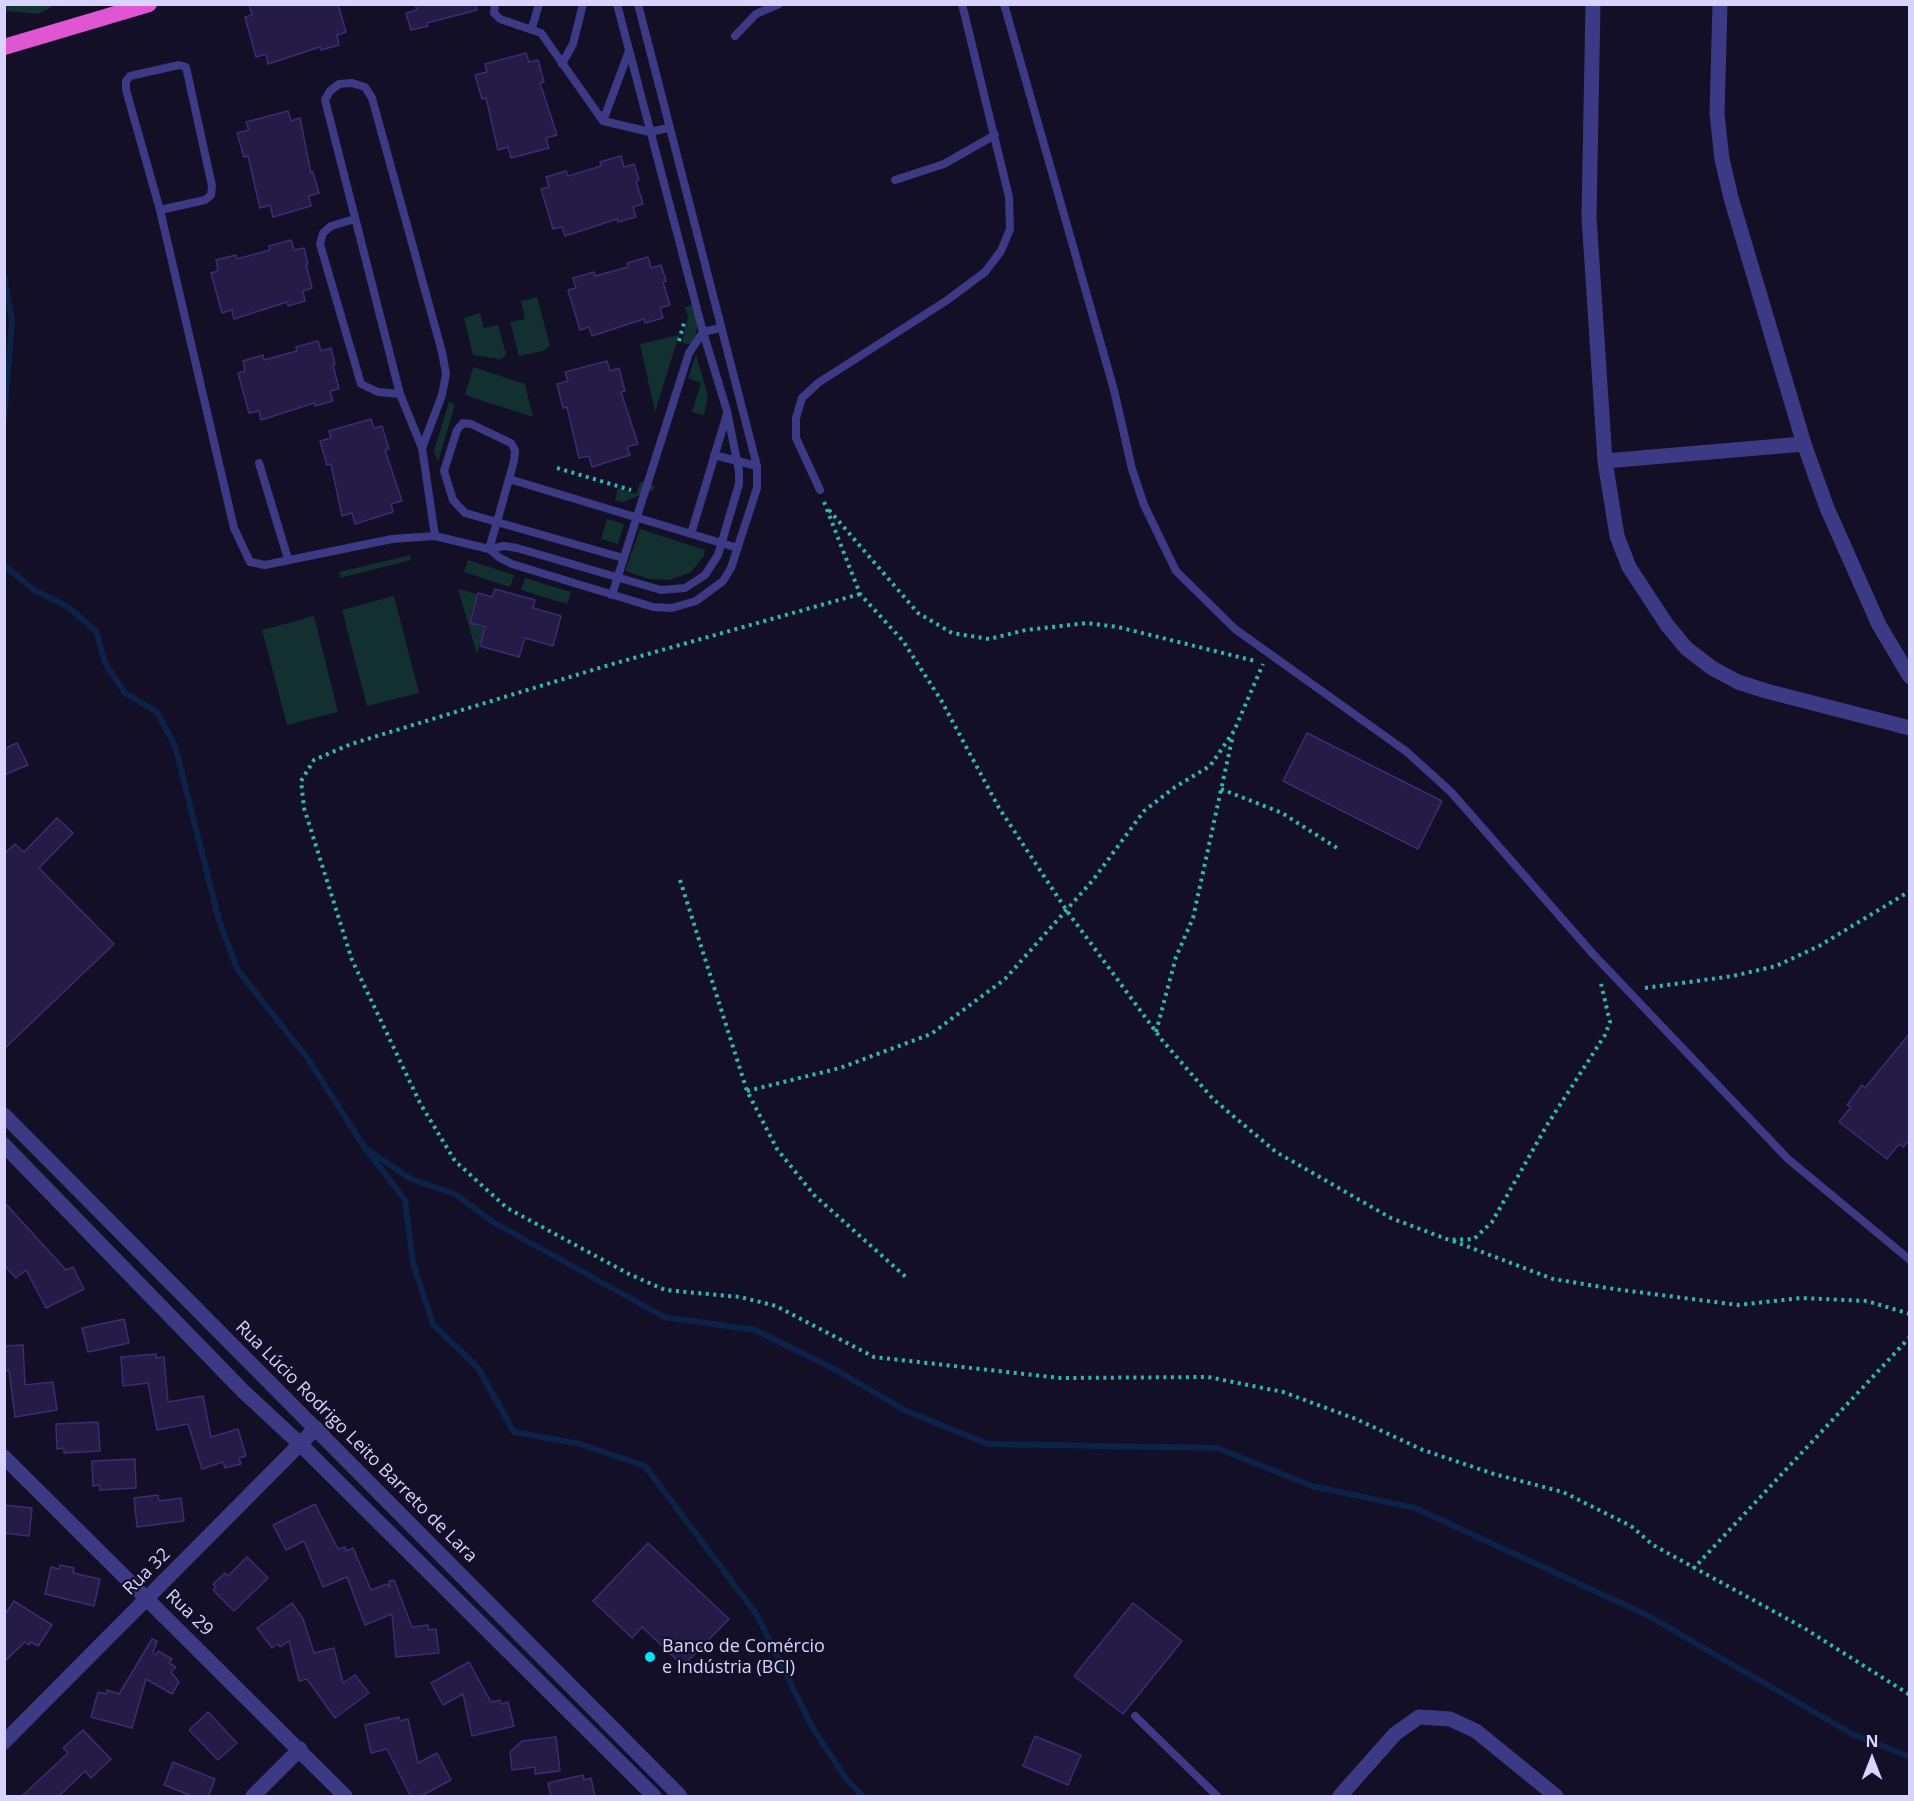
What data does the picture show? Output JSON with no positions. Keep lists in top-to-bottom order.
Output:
{
  "streets": {
    "street": ["Rua Lúcio Rodrigo Leito Barreto de Lara", "Rua 32", "Rua 29"]
  },
  "crossings": [
    ["Rua Lúcio Rodrigo Leito Barreto de Lara", "Rua 32"],
    ["Rua 32", "Rua 29"]
  ],
  "places": ["Banco de Comércio e Indústria (BCI)"],
  "north": "top"
}
